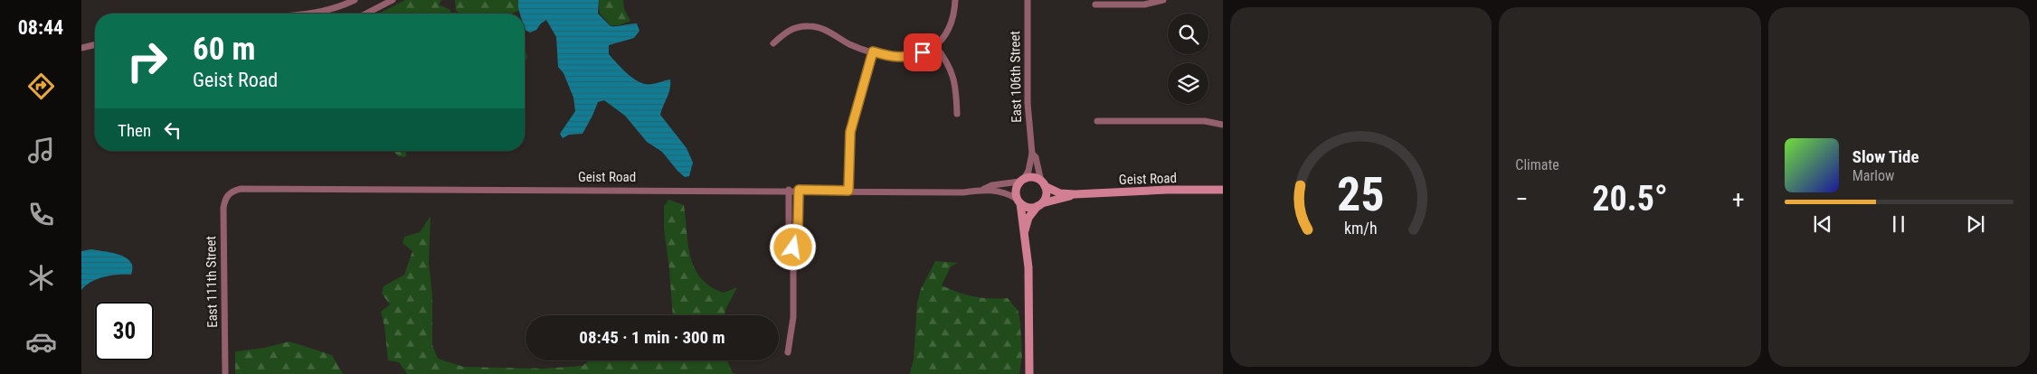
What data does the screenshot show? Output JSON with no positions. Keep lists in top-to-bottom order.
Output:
{
  "streets": {
    "street": ["East 106th Street", "Geist Road", "East 111th Street"]
  },
  "crossings": [
    ["East 106th Street", "Geist Road"],
    ["Geist Road", "East 111th Street"]
  ],
  "page": {
    "tabs": "08:44",
    "tile": "Climate",
    "turn": ["60 m", "Geist Road"],
    "then": "Then",
    "song": ["Slow Tide", "Marlow"],
    "heat": ["−", "20.5°", "+"],
    "limit": "30",
    "trip": "08:45 · 1 min · 300 m",
    "gauge": ["25", "km/h"]
  }
}
